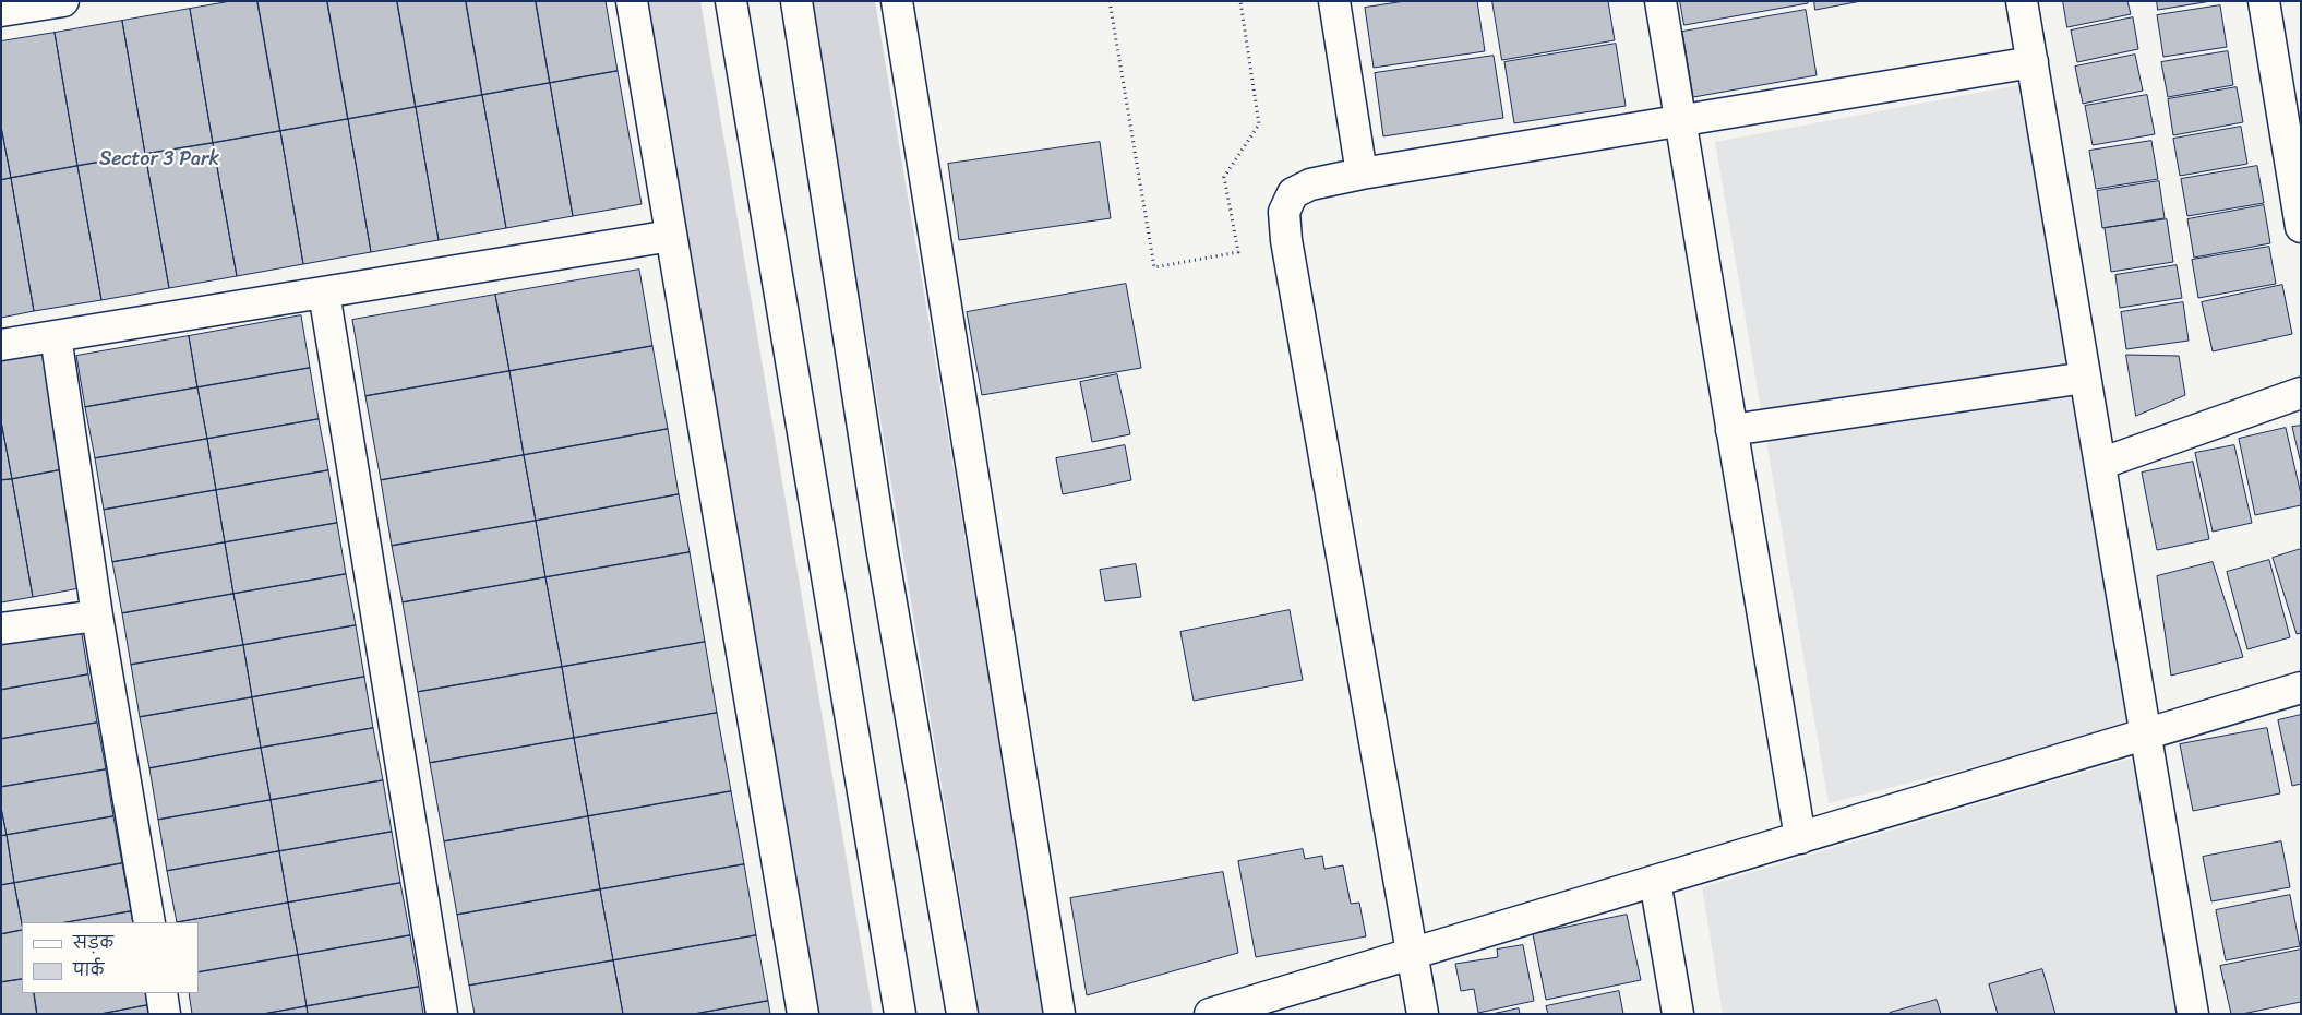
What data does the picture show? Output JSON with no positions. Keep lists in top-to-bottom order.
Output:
{
  "parks": ["Sector 3 Park"],
  "legend": ["सड़क", "पार्क"]
}
